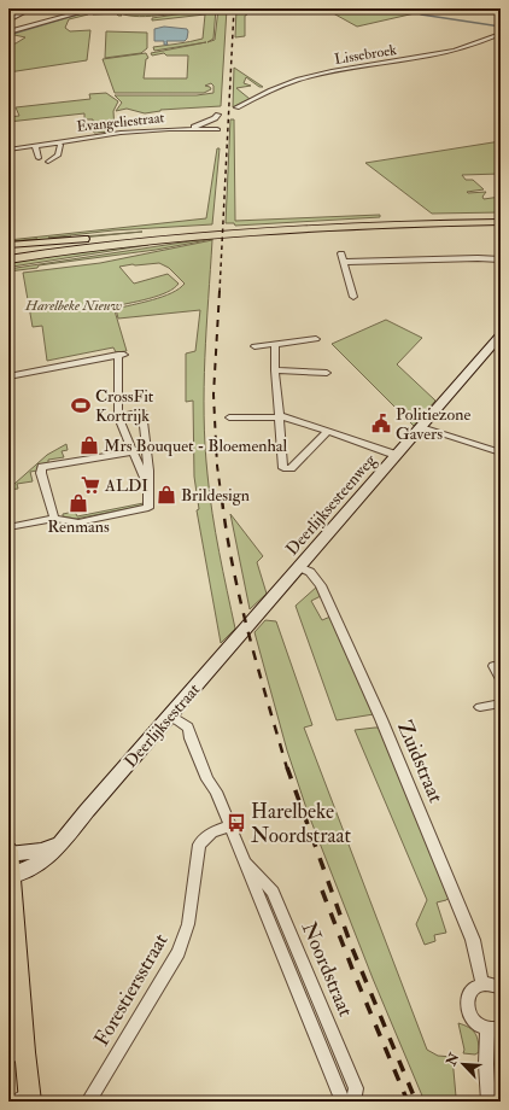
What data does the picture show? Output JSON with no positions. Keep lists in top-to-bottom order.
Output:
{
  "streets": {
    "main road": ["Deerlijksesteenweg", "Deerlijksestraat"],
    "street": [
      "Lissebroek",
      "Evangeliestraat",
      "Zuidstraat",
      "Noordstraat",
      "Forestiersstraat"
    ]
  },
  "crossings": [
    ["Deerlijksesteenweg", "Deerlijksestraat"],
    ["Deerlijksesteenweg", "Zuidstraat"],
    ["Deerlijksestraat", "Noordstraat"],
    ["Noordstraat", "Forestiersstraat"]
  ],
  "parks": ["Harelbeke Nieuw"],
  "places": {
    "sports": ["CrossFit Kortrijk"],
    "public building": ["Politiezone Gavers"],
    "shop": ["Mrs Bouquet - Bloemenhal", "Brildesign", "Renmans"],
    "supermarket": ["ALDI"],
    "bus stop": ["Harelbeke Noordstraat"]
  },
  "north": "top left"
}
